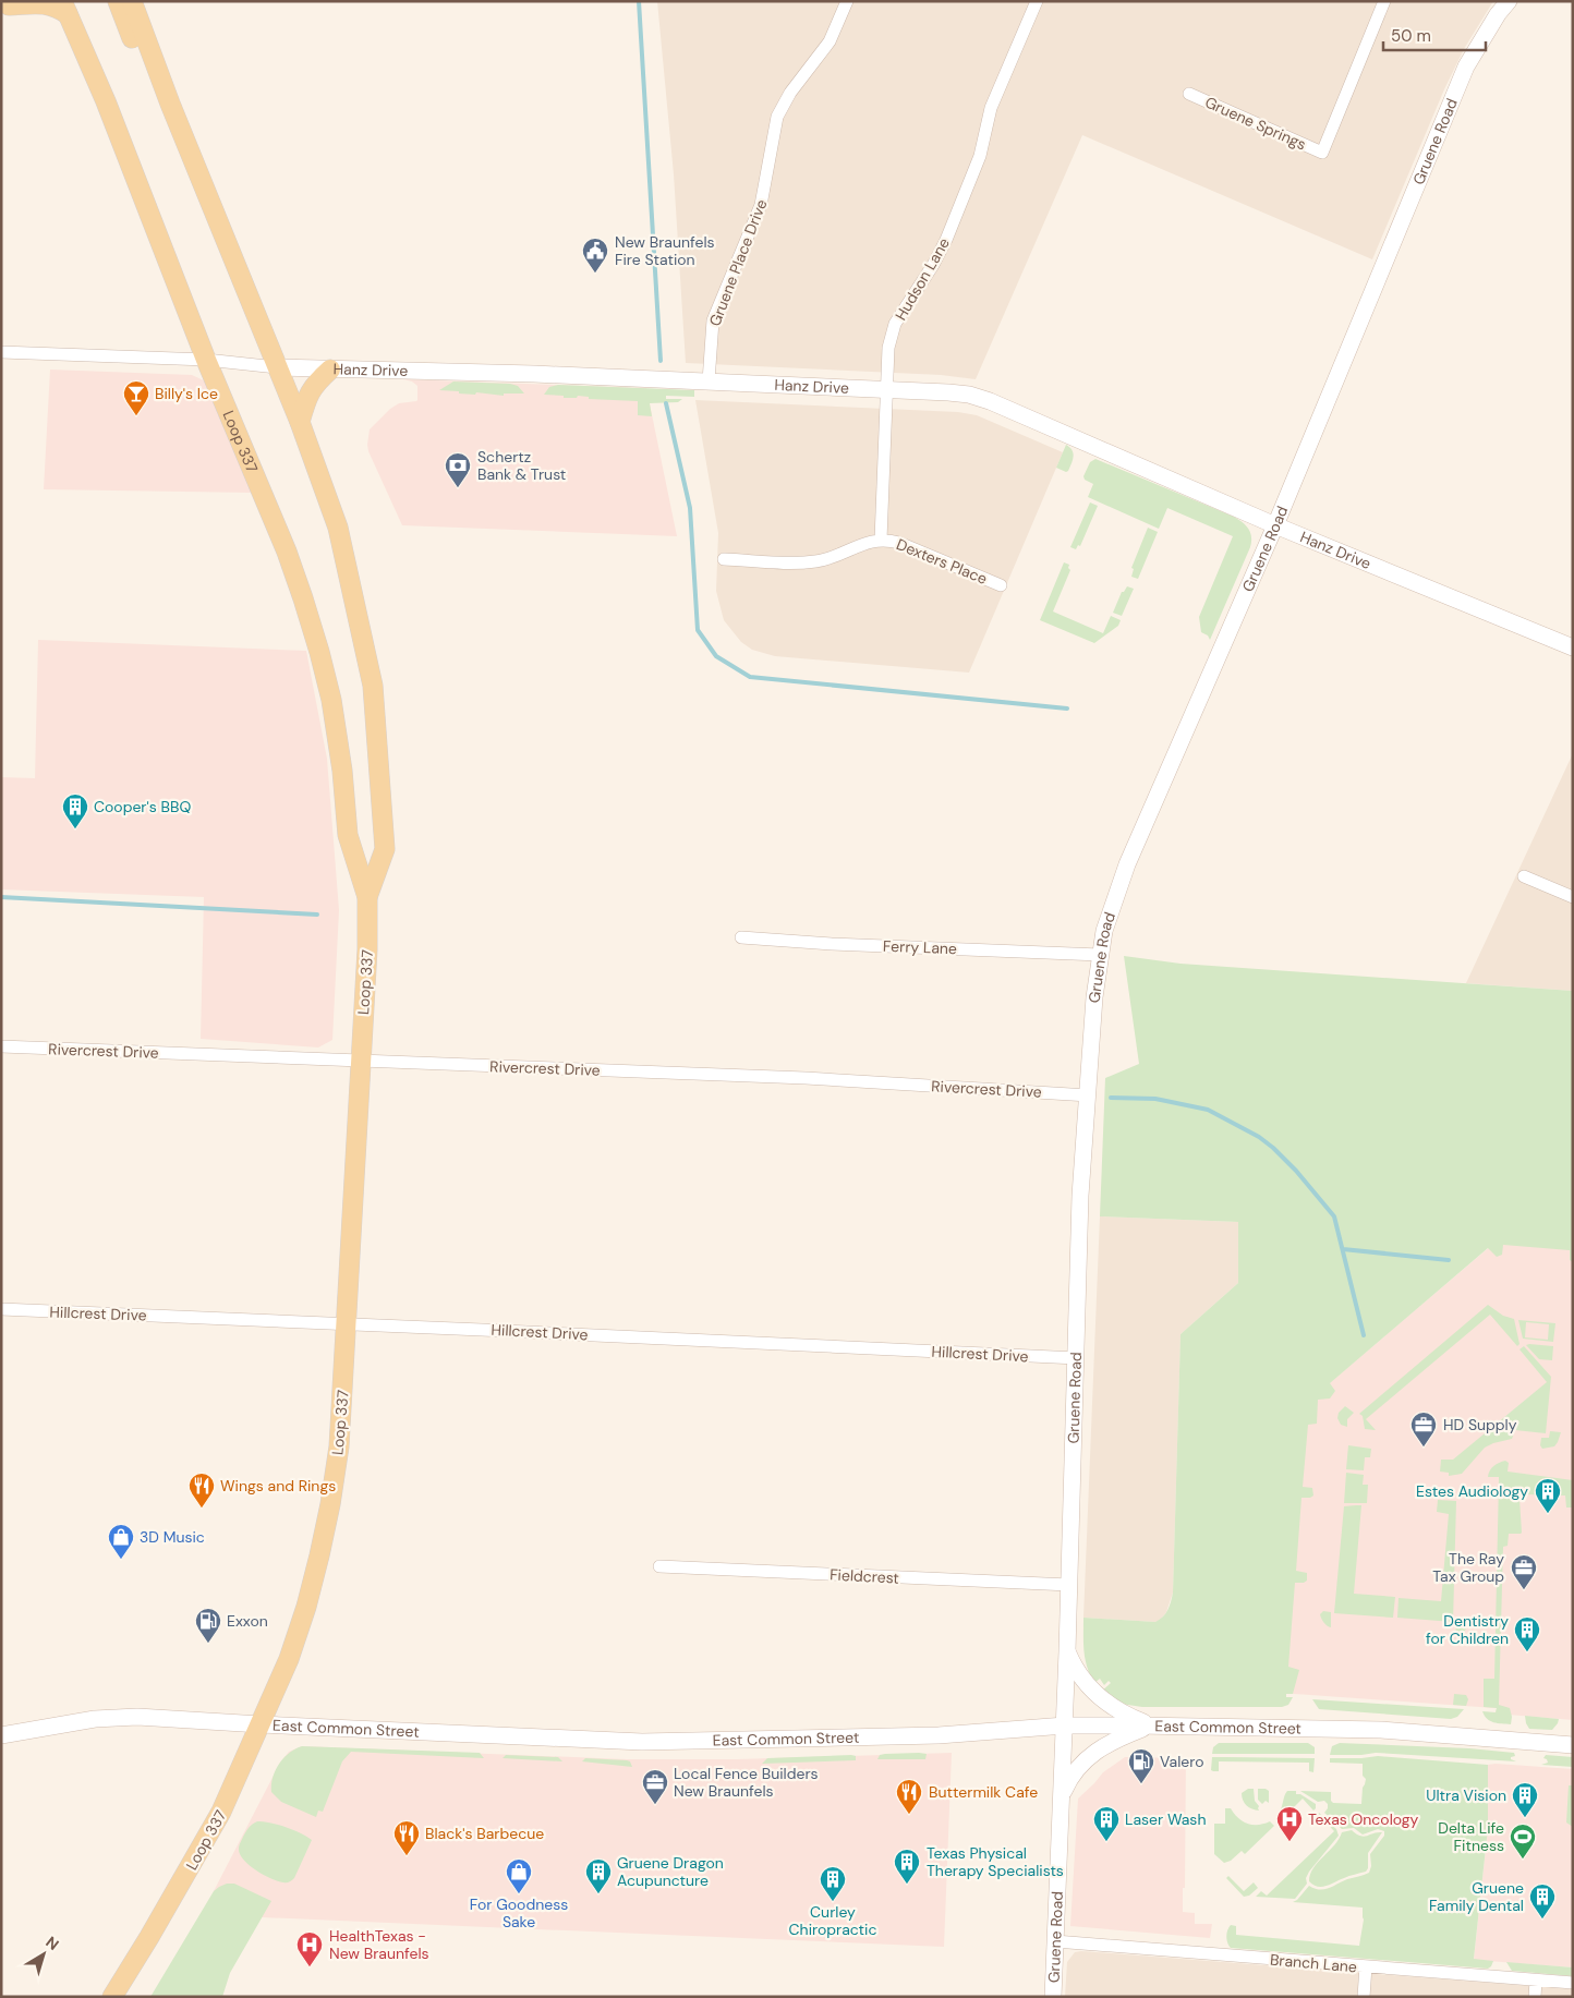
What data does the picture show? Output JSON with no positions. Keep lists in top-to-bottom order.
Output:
{
  "streets": {
    "main road": ["Loop 337"],
    "street": [
      "Gruene Springs",
      "Gruene Road",
      "Gruene Place Drive",
      "Hudson Lane",
      "Hanz Drive",
      "Dexters Place",
      "Ferry Lane",
      "Rivercrest Drive",
      "Hillcrest Drive",
      "Fieldcrest",
      "East Common Street",
      "Branch Lane"
    ]
  },
  "crossings": [
    ["Gruene Road", "Hanz Drive"],
    ["Gruene Road", "Ferry Lane"],
    ["Gruene Road", "Rivercrest Drive"],
    ["Gruene Road", "Hillcrest Drive"],
    ["Gruene Road", "Fieldcrest"],
    ["Gruene Road", "East Common Street"],
    ["Gruene Road", "Branch Lane"],
    ["Gruene Place Drive", "Hanz Drive"],
    ["Hudson Lane", "Hanz Drive"],
    ["Hudson Lane", "Dexters Place"],
    ["Hanz Drive", "Loop 337"],
    ["Loop 337", "Rivercrest Drive"],
    ["Loop 337", "Hillcrest Drive"],
    ["Loop 337", "East Common Street"]
  ],
  "places": {
    "public building": ["New Braunfels Fire Station"],
    "bar": ["Billy's Ice"],
    "bank": ["Schertz Bank & Trust"],
    "building": [
      "Cooper's BBQ",
      "Estes Audiology",
      "Dentistry for Children",
      "Ultra Vision",
      "Laser Wash",
      "Texas Physical Therapy Specialists",
      "Gruene Dragon Acupuncture",
      "Curley Chiropractic",
      "Gruene Family Dental"
    ],
    "office": ["HD Supply", "The Ray Tax Group", "Local Fence Builders New Braunfels"],
    "restaurant": ["Wings and Rings", "Buttermilk Cafe", "Black's Barbecue"],
    "shop": ["3D Music", "For Goodness Sake"],
    "fuel station": ["Exxon", "Valero"],
    "hospital": ["Texas Oncology", "HealthTexas - New Braunfels"],
    "sports": ["Delta Life Fitness"]
  },
  "scale_bar": "50 m",
  "north": "top right"
}
